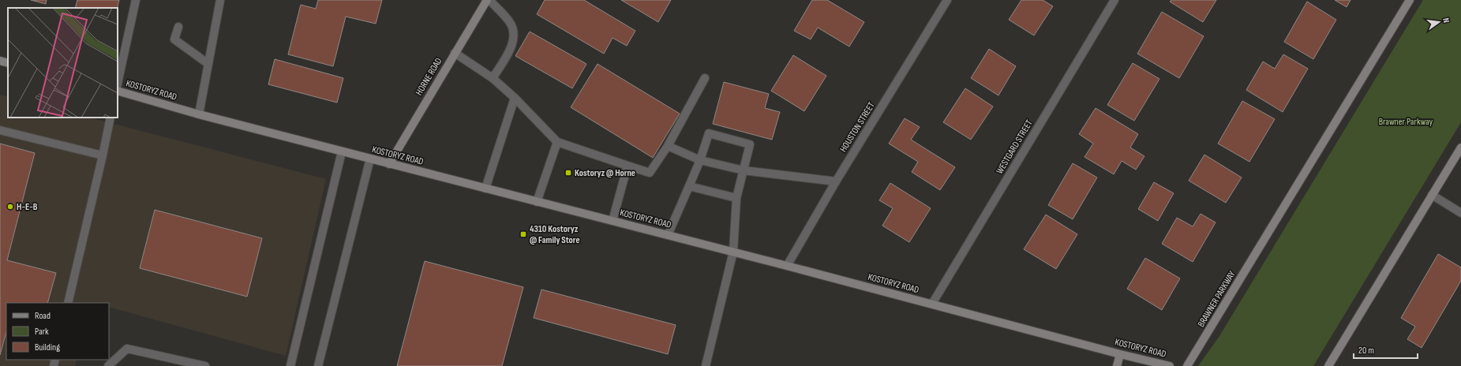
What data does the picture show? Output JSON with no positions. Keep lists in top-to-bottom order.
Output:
{
  "streets": {
    "main road": ["HORNE ROAD", "KOSTORYZ ROAD", "BRAWNER PARKWAY"],
    "street": ["HOUSTON STREET", "WESTGARD STREET"]
  },
  "crossings": [
    ["HORNE ROAD", "KOSTORYZ ROAD"],
    ["KOSTORYZ ROAD", "HOUSTON STREET"],
    ["KOSTORYZ ROAD", "WESTGARD STREET"]
  ],
  "parks": ["Brawner Parkway"],
  "places": {
    "transit": ["Kostoryz @ Horne", "4310 Kostoryz @ Family Store"],
    "other": ["H-E-B"]
  },
  "legend": ["Road", "Park", "Building"],
  "scale_bar": "20 m",
  "north": "right"
}
